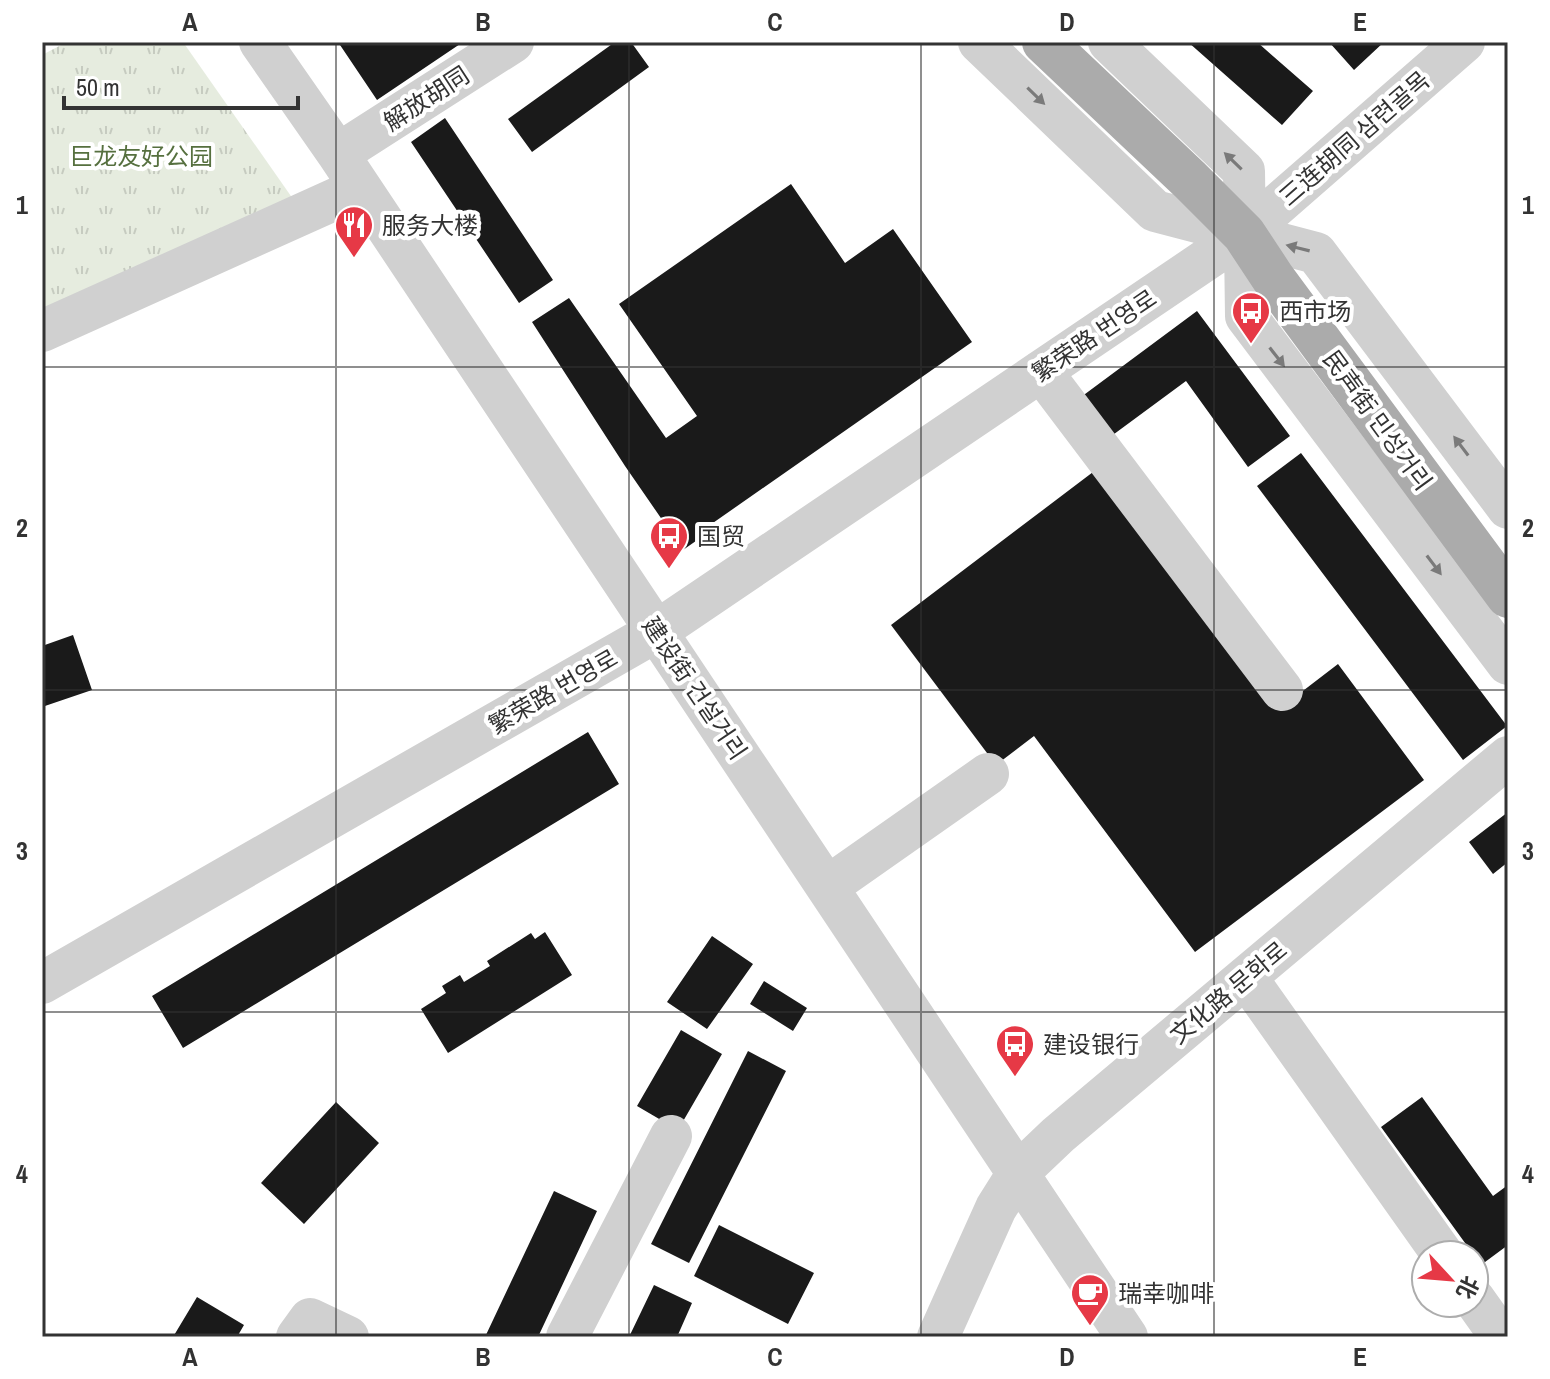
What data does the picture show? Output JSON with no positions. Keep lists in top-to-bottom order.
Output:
{
  "streets": {
    "main road": ["民声街 민성거리"],
    "street": [
      "解放胡同",
      "三连胡同 삼련골목",
      "繁荣路 번영로",
      "建设街 건설거리",
      "文化路 문화로"
    ]
  },
  "crossings": [
    ["解放胡同", "建设街 건설거리"],
    ["三连胡同 삼련골목", "繁荣路 번영로"],
    ["三连胡同 삼련골목", "民声街 민성거리"],
    ["繁荣路 번영로", "民声街 민성거리"],
    ["繁荣路 번영로", "建设街 건설거리"],
    ["建设街 건설거리", "文化路 문화로"]
  ],
  "parks": ["巨龙友好公园"],
  "places": {
    "restaurant": ["服务大楼"],
    "bus stop": ["西市场", "国贸", "建设银行"],
    "cafe": ["瑞幸咖啡"]
  },
  "scale_bar": "50 m",
  "north": "bottom right",
  "grid": {
    "columns": [
      "A",
      "B",
      "C",
      "D",
      "E"
    ],
    "rows": [
      "1",
      "2",
      "3",
      "4"
    ]
  }
}
